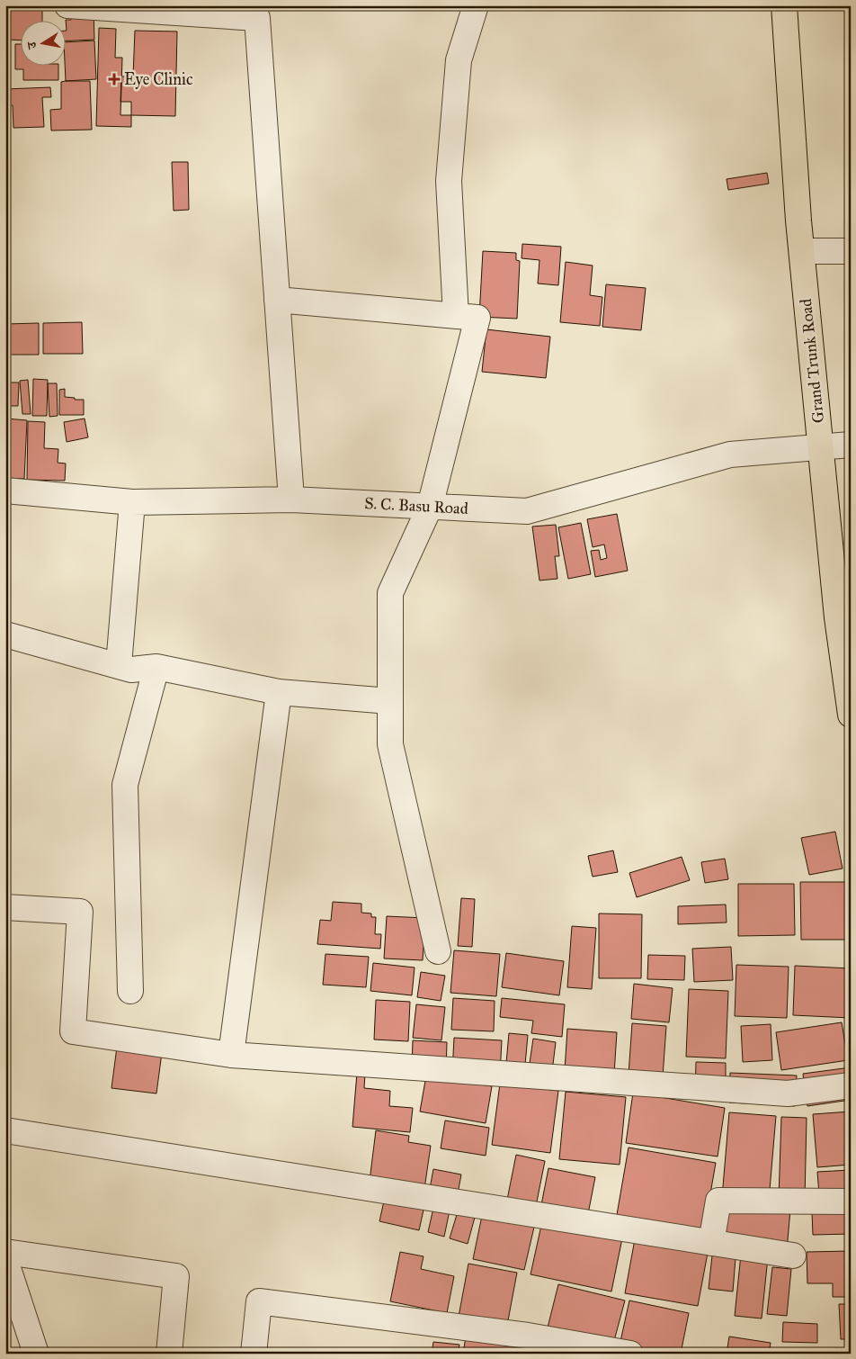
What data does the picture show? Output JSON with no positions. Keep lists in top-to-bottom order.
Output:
{
  "streets": {
    "main road": ["Grand Trunk Road"],
    "street": ["S. C. Basu Road"]
  },
  "crossings": [
    ["Grand Trunk Road", "S. C. Basu Road"]
  ],
  "places": {
    "health": ["Eye Clinic"]
  },
  "north": "left"
}
